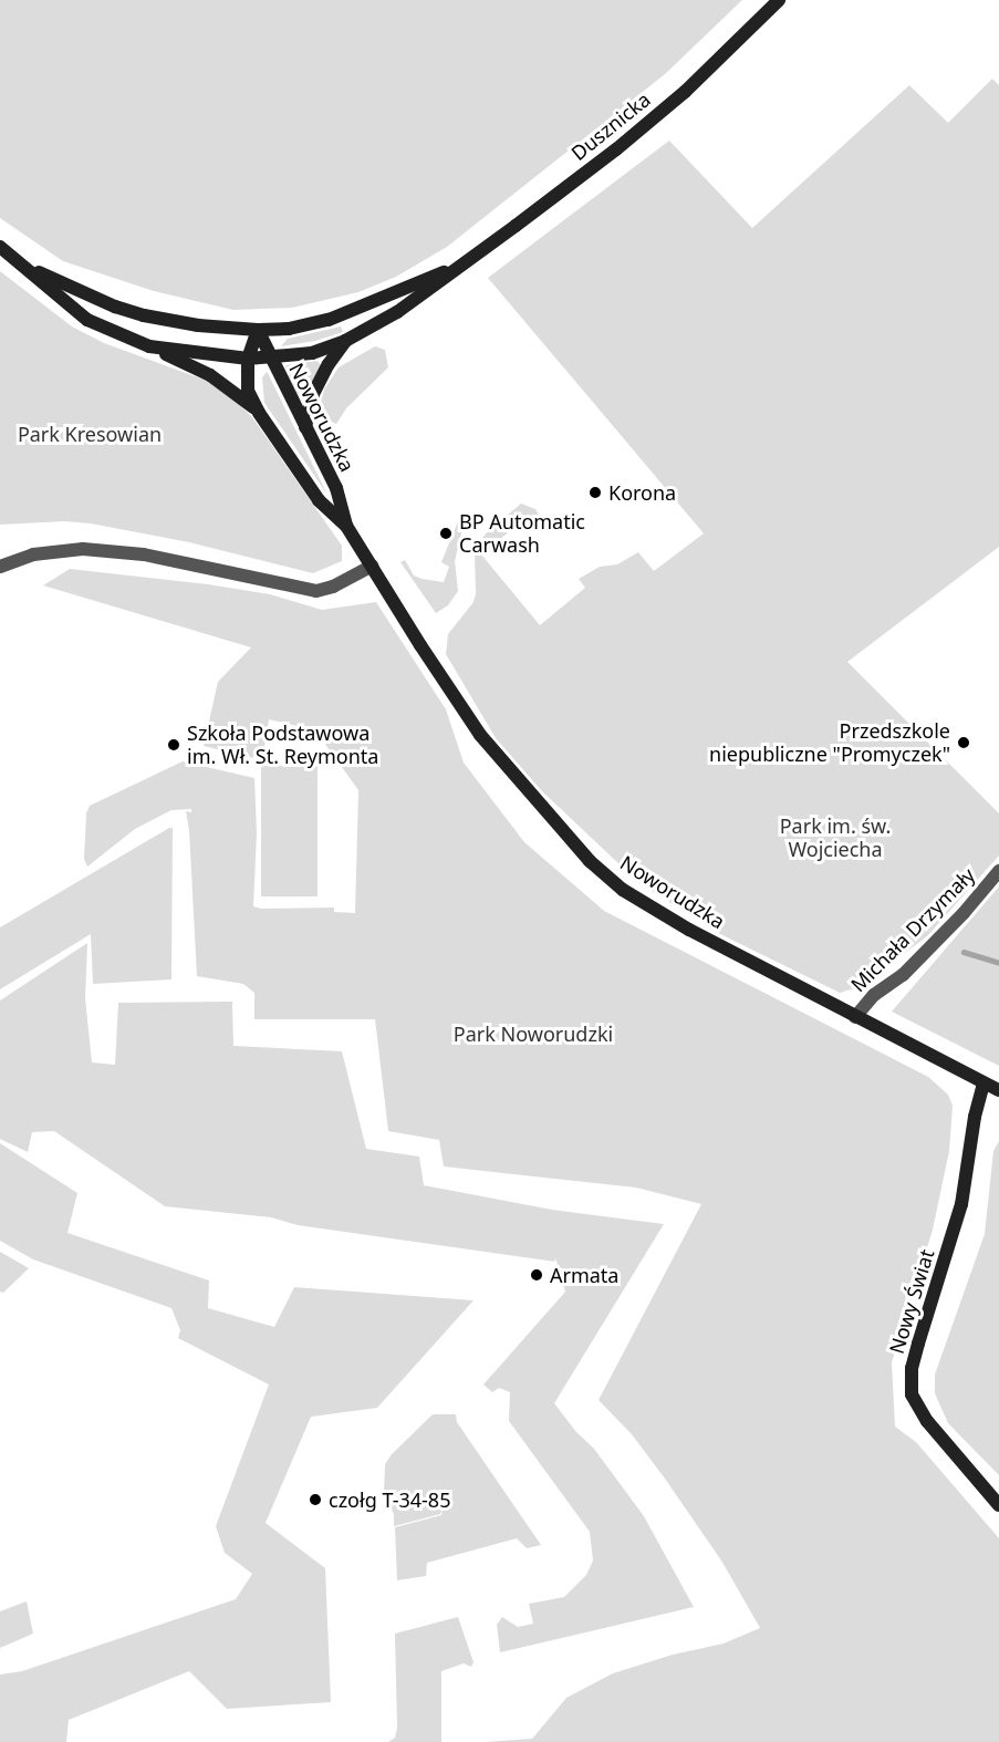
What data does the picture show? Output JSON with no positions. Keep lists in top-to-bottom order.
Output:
{
  "streets": {
    "street": [
      "Dusznicka",
      "Noworudzka",
      "Michała Drzymały",
      "Nowy Świat"
    ]
  },
  "crossings": [
    ["Dusznicka", "Noworudzka"],
    ["Noworudzka", "Michała Drzymały"],
    ["Noworudzka", "Nowy Świat"]
  ],
  "parks": ["Park Kresowian", "Park im. św. Wojciecha", "Park Noworudzki"],
  "places": [
    "Korona",
    "BP Automatic Carwash",
    "Przedszkole niepubliczne \"Promyczek\"",
    "Szkoła Podstawowa im. Wł. St. Reymonta",
    "Armata",
    "czołg T-34-85"
  ]
}
